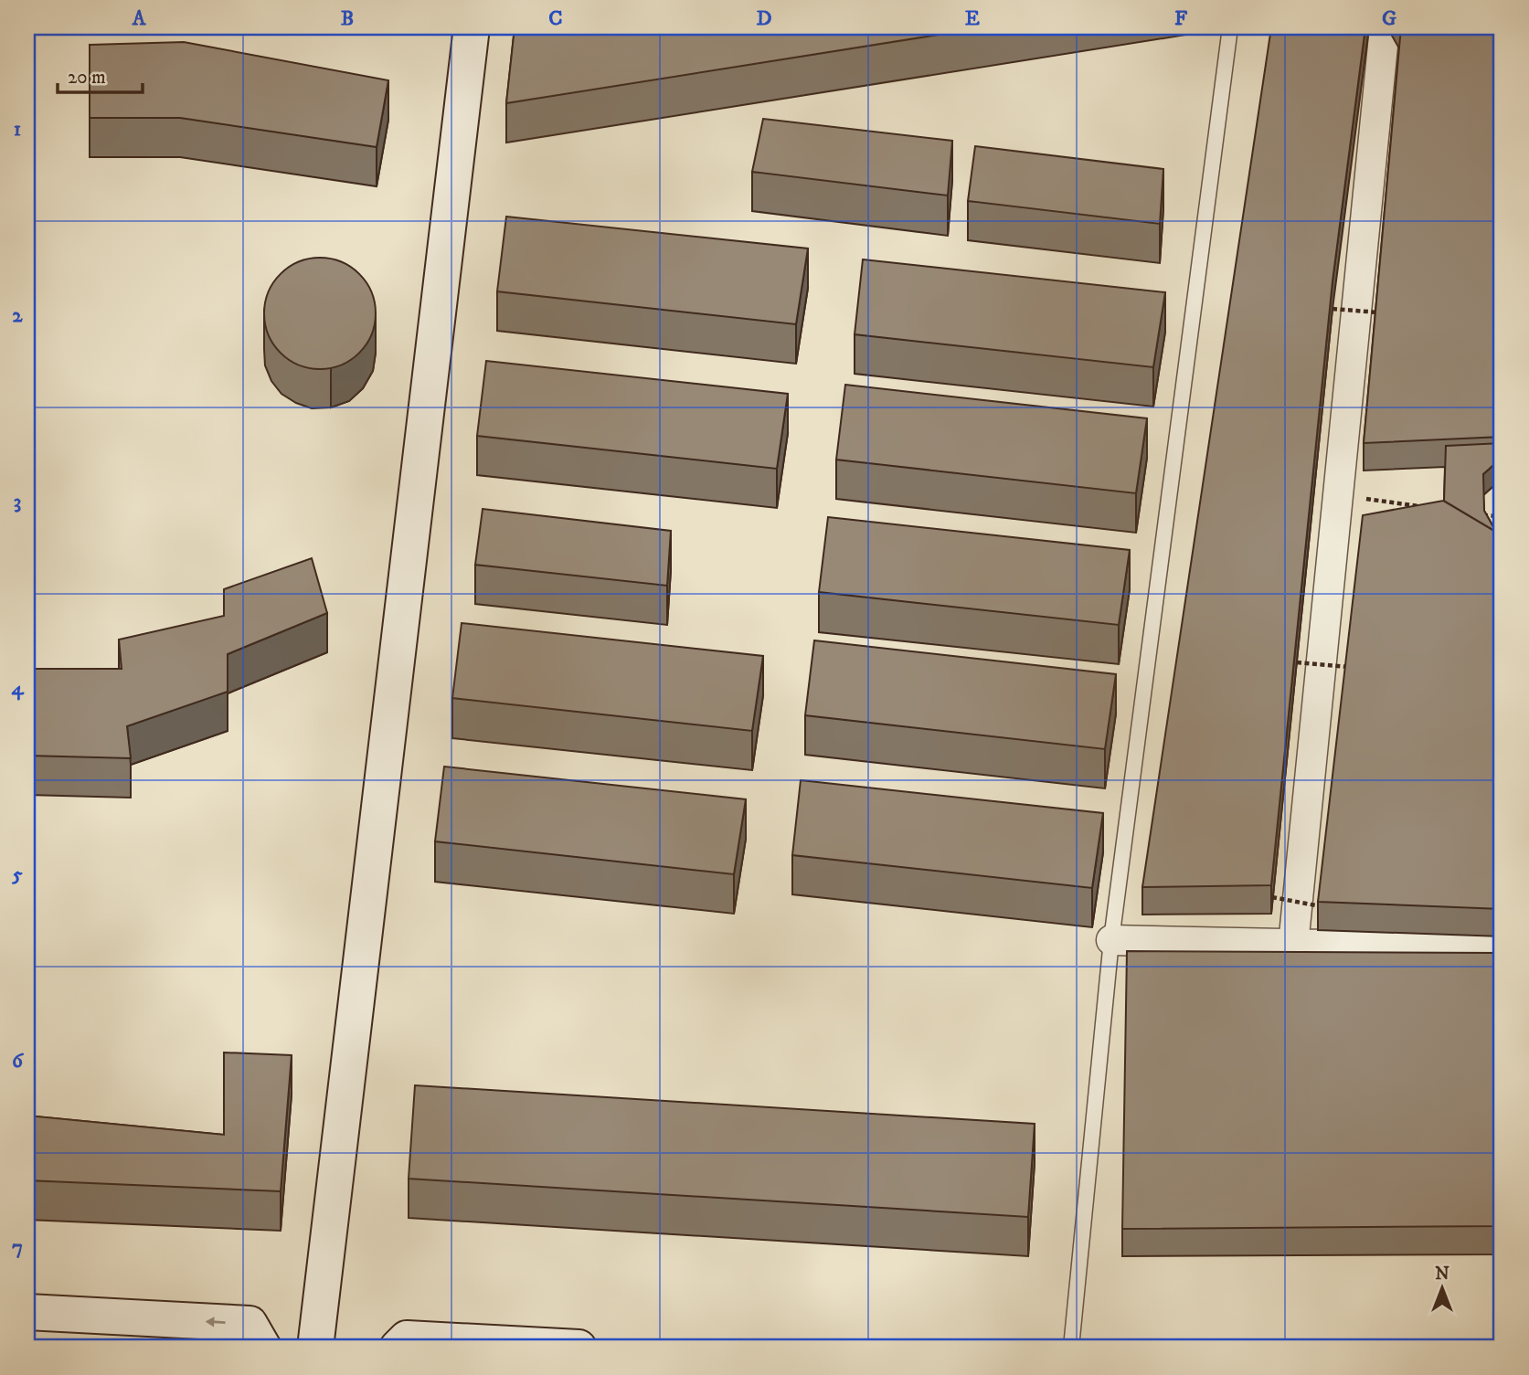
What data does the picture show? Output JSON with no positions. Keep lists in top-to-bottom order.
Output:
{
  "scale_bar": "20 m",
  "north": "top",
  "grid": {
    "columns": [
      "A",
      "B",
      "C",
      "D",
      "E",
      "F",
      "G"
    ],
    "rows": [
      "1",
      "2",
      "3",
      "4",
      "5",
      "6",
      "7"
    ]
  }
}
